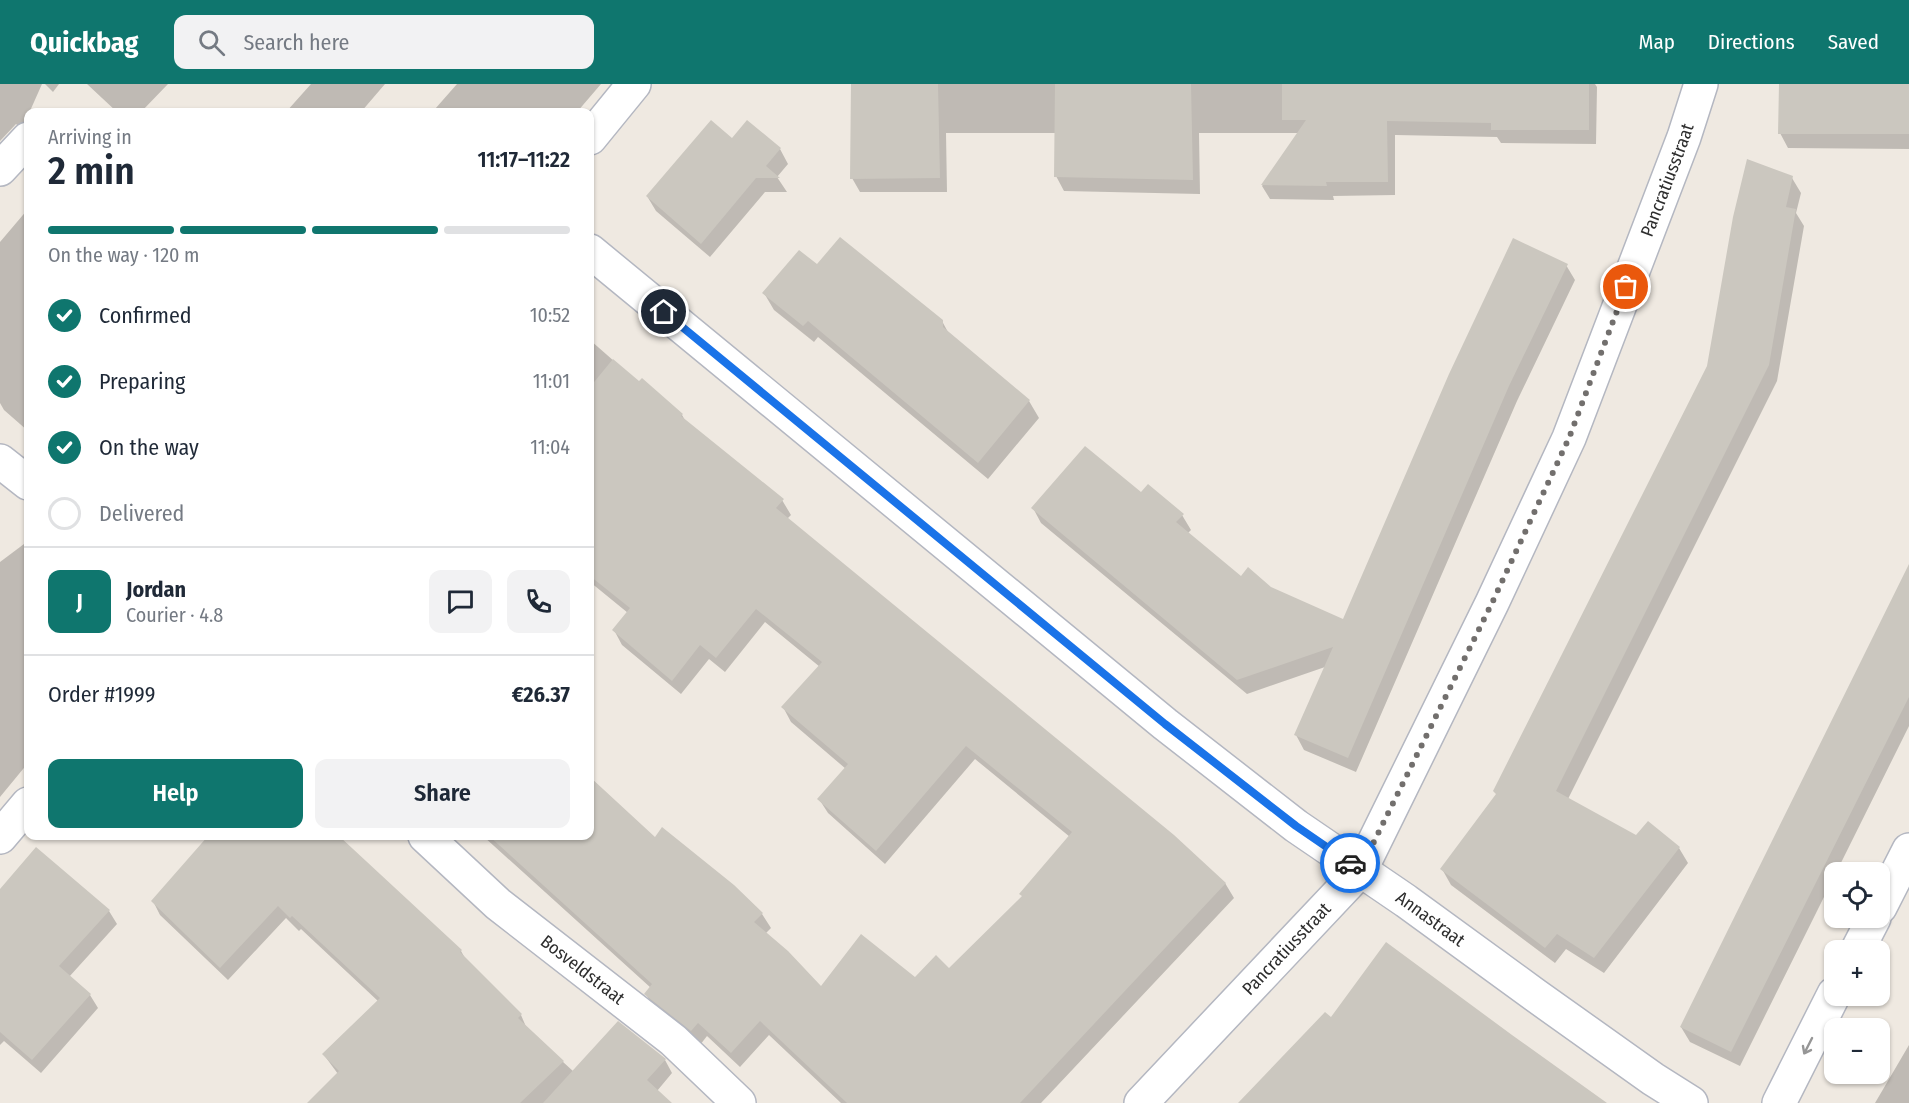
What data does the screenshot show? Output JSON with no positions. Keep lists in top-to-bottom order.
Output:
{
  "streets": {
    "street": ["Pancratiusstraat", "Annastraat", "Bosveldstraat"]
  },
  "crossings": [
    ["Pancratiusstraat", "Annastraat"]
  ],
  "page": {
    "header": "Quickbag",
    "search": "Search here",
    "nav": ["Map", "Directions", "Saved"],
    "heading": ["2 min", "Arriving in", "11:17–11:22"],
    "panel": [
      "Jordan",
      "Courier · 4.8",
      "Order #1999",
      "€26.37"
    ],
    "bar": "On the way · 120 m",
    "list": [
      ["Confirmed", "10:52"],
      ["Preparing", "11:01"],
      ["On the way", "11:04"],
      "Delivered"
    ],
    "round": "J",
    "buttons": ["Help", "Share"],
    "map_buttons": ["+", "−"]
  }
}
